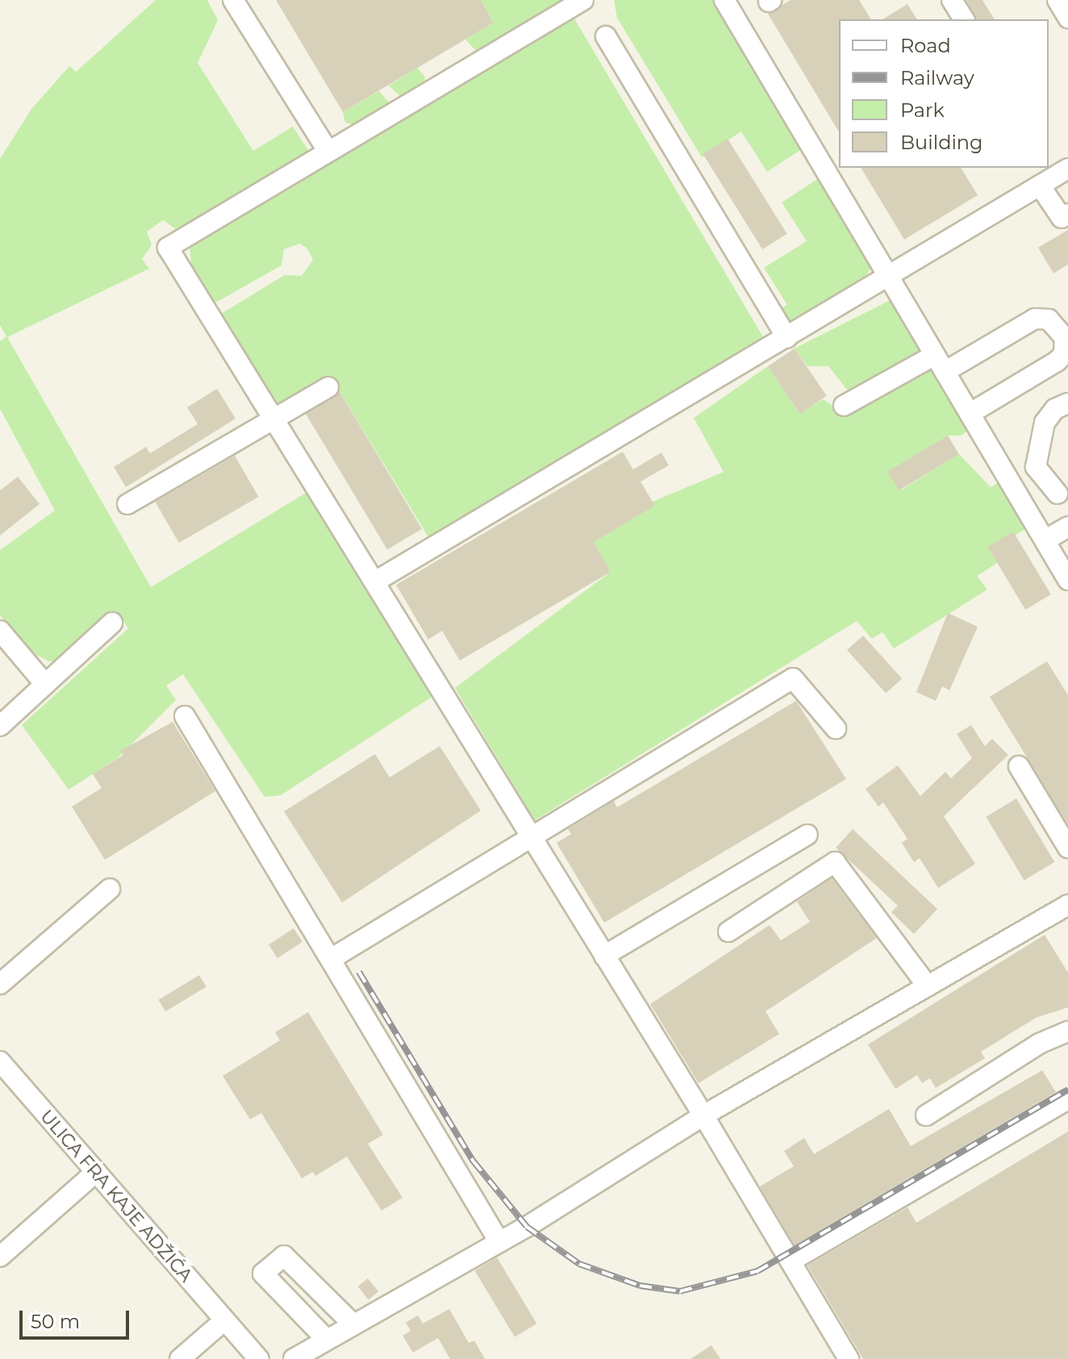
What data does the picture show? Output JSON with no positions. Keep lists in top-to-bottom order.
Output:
{
  "streets": {
    "street": ["ULICA FRA KAJE ADŽIĆA"]
  },
  "legend": [
    "Road",
    "Railway",
    "Park",
    "Building"
  ],
  "scale_bar": "50 m"
}
